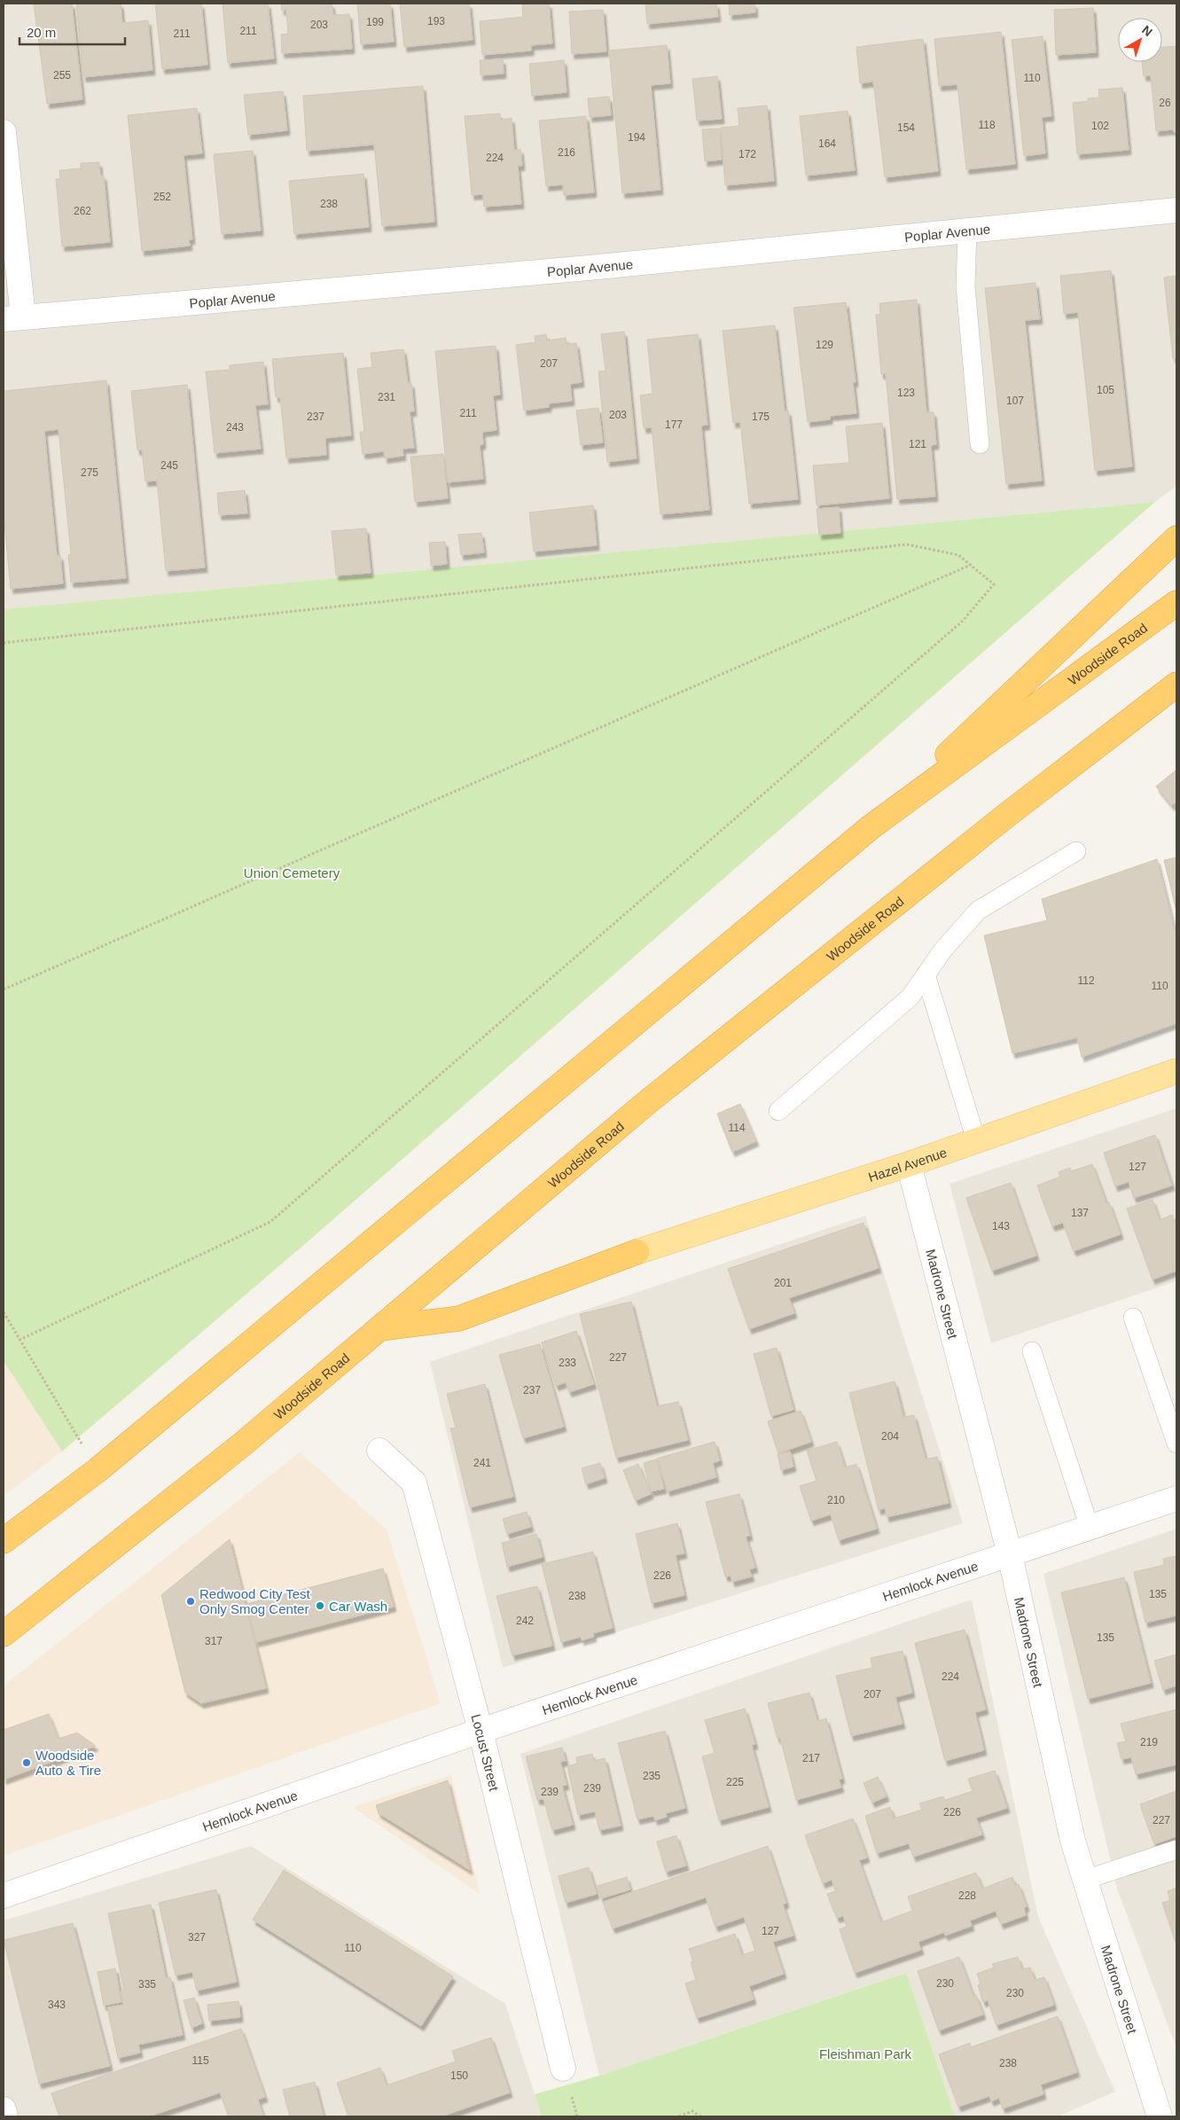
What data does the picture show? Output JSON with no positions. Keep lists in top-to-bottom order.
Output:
{
  "streets": {
    "highway": ["Woodside Road"],
    "main road": ["Hazel Avenue"],
    "street": [
      "Poplar Avenue",
      "Madrone Street",
      "Hemlock Avenue",
      "Locust Street"
    ]
  },
  "crossings": [
    ["Hazel Avenue", "Madrone Street"],
    ["Madrone Street", "Hemlock Avenue"],
    ["Hemlock Avenue", "Locust Street"]
  ],
  "parks": ["Union Cemetery", "Fleishman Park"],
  "places": ["Redwood City Test Only Smog Center", "Car Wash", "Woodside Auto & Tire"],
  "house_numbers": [
    "193",
    "199",
    "203",
    "211",
    "211",
    "255",
    "110",
    "26",
    "118",
    "102",
    "154",
    "194",
    "164",
    "216",
    "172",
    "224",
    "252",
    "238",
    "262",
    "129",
    "207",
    "105",
    "123",
    "231",
    "107",
    "211",
    "203",
    "237",
    "175",
    "177",
    "243",
    "121",
    "245",
    "275",
    "112",
    "110",
    "114",
    "127",
    "137",
    "143",
    "201",
    "227",
    "233",
    "237",
    "204",
    "241",
    "210",
    "226",
    "135",
    "238",
    "242",
    "135",
    "317",
    "224",
    "207",
    "219",
    "217",
    "235",
    "225",
    "239",
    "239",
    "226",
    "227",
    "228",
    "127",
    "327",
    "110",
    "230",
    "335",
    "230",
    "343",
    "115",
    "238",
    "150"
  ],
  "scale_bar": "20 m",
  "north": "top right"
}
